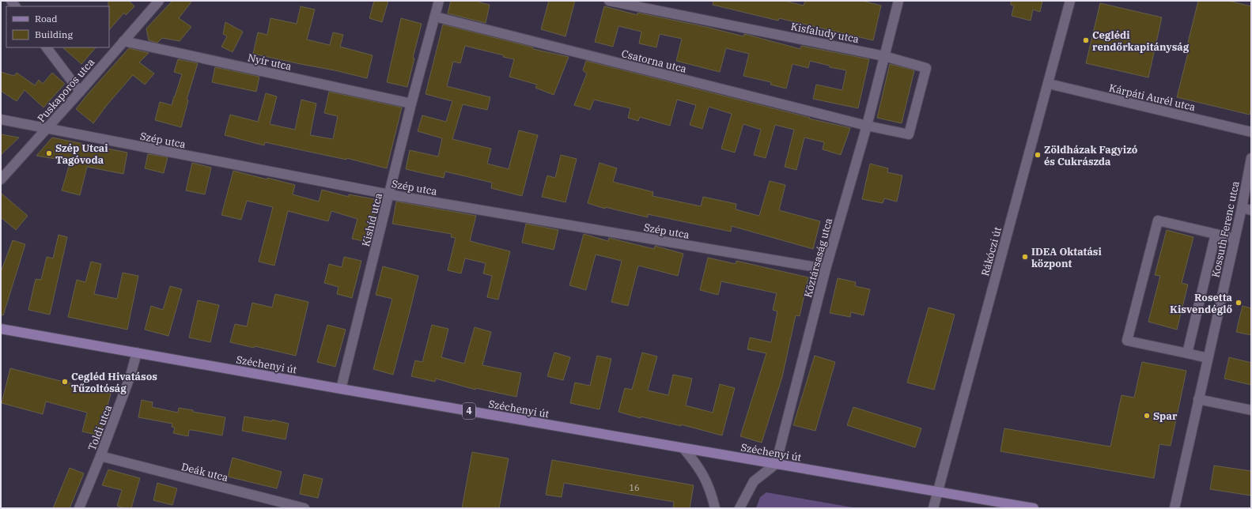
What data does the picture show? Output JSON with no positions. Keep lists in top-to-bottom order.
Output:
{
  "streets": {
    "main road": ["Széchenyi út", "4"],
    "street": [
      "Kisfaludy utca",
      "Csatorna utca",
      "Nyír utca",
      "Puskaporos utca",
      "Kárpáti Aurél utca",
      "Szép utca",
      "Kishíd utca",
      "Kossuth Ferenc utca",
      "Rákóczi út",
      "Köztársaság utca",
      "Toldi utca",
      "Deák utca"
    ]
  },
  "crossings": [
    ["Kisfaludy utca", "Csatorna utca"],
    ["Kisfaludy utca", "Köztársaság utca"],
    ["Csatorna utca", "Kishíd utca"],
    ["Csatorna utca", "Köztársaság utca"],
    ["Nyír utca", "Puskaporos utca"],
    ["Nyír utca", "Kishíd utca"],
    ["Puskaporos utca", "Szép utca"],
    ["Kárpáti Aurél utca", "Rákóczi út"],
    ["Szép utca", "Kishíd utca"],
    ["Szép utca", "Köztársaság utca"],
    ["Kishíd utca", "Széchenyi út"],
    ["Rákóczi út", "Széchenyi út"],
    ["Köztársaság utca", "Széchenyi út"],
    ["Széchenyi út", "Toldi utca"],
    ["Toldi utca", "Deák utca"]
  ],
  "places": [
    "Ceglédi rendőrkapitányság",
    "Szép Utcai Tagóvoda",
    "Zöldházak Fagyizó és Cukrászda",
    "IDEA Oktatási központ",
    "Rosetta Kisvendéglő",
    "Cegléd Hivatásos Tűzoltóság",
    "Spar"
  ],
  "house_numbers": ["16"],
  "legend": ["Road", "Building"]
}
